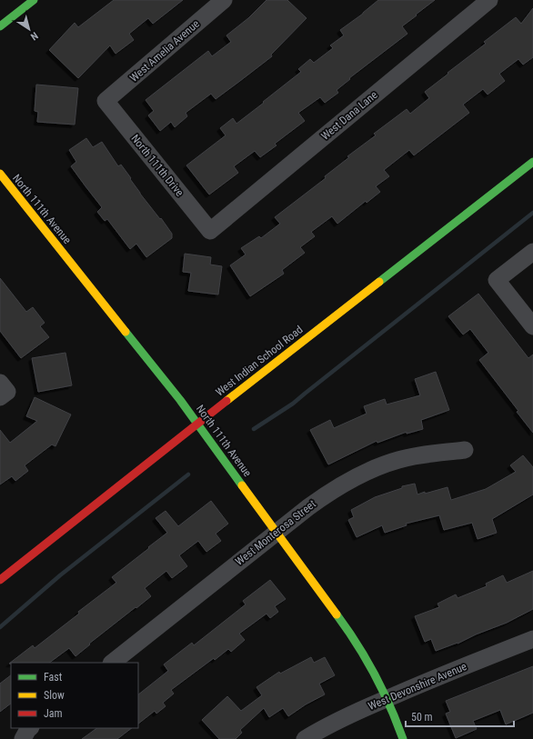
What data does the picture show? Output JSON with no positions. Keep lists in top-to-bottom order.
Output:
{
  "streets": {
    "street": [
      "West Amelia Avenue",
      "West Dana Lane",
      "North 111th Drive",
      "North 111th Avenue",
      "West Indian School Road",
      "West Monterosa Street",
      "West Devonshire Avenue"
    ]
  },
  "crossings": [
    ["West Amelia Avenue", "North 111th Drive"],
    ["West Dana Lane", "North 111th Drive"],
    ["North 111th Avenue", "West Indian School Road"],
    ["North 111th Avenue", "West Monterosa Street"],
    ["North 111th Avenue", "West Devonshire Avenue"]
  ],
  "legend": ["Fast", "Slow", "Jam"],
  "scale_bar": "50 m",
  "north": "bottom right"
}
